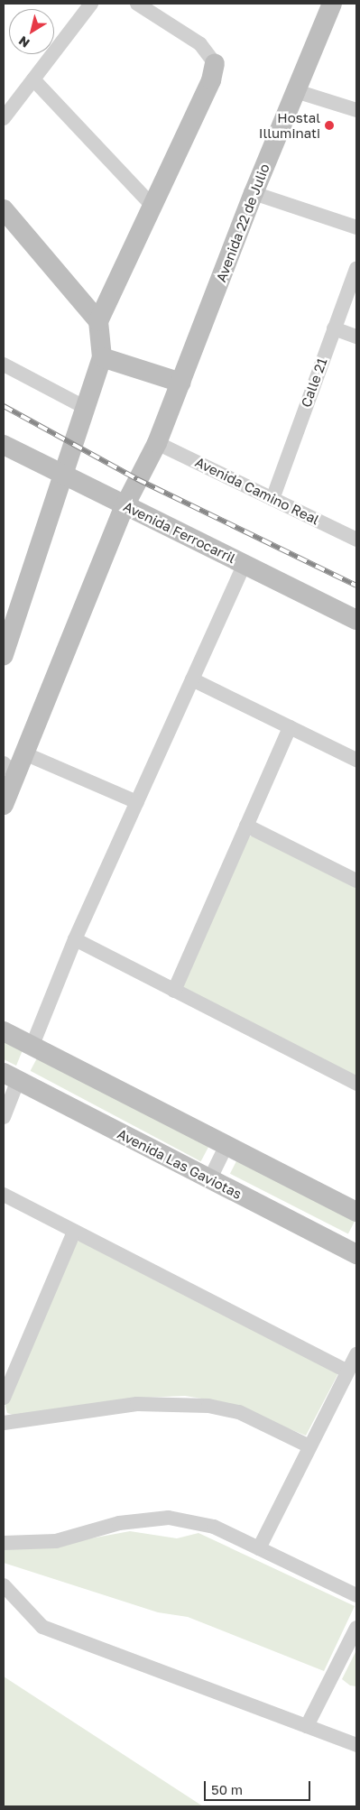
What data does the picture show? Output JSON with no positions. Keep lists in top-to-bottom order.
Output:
{
  "streets": {
    "street": [
      "Avenida 22 de Julio",
      "Calle 21",
      "Avenida Camino Real",
      "Avenida Ferrocarril",
      "Avenida Las Gaviotas"
    ]
  },
  "crossings": [
    ["Avenida 22 de Julio", "Avenida Camino Real"],
    ["Avenida 22 de Julio", "Avenida Ferrocarril"],
    ["Calle 21", "Avenida Camino Real"]
  ],
  "places": ["Hostal Illuminati"],
  "scale_bar": "50 m",
  "north": "bottom left"
}
